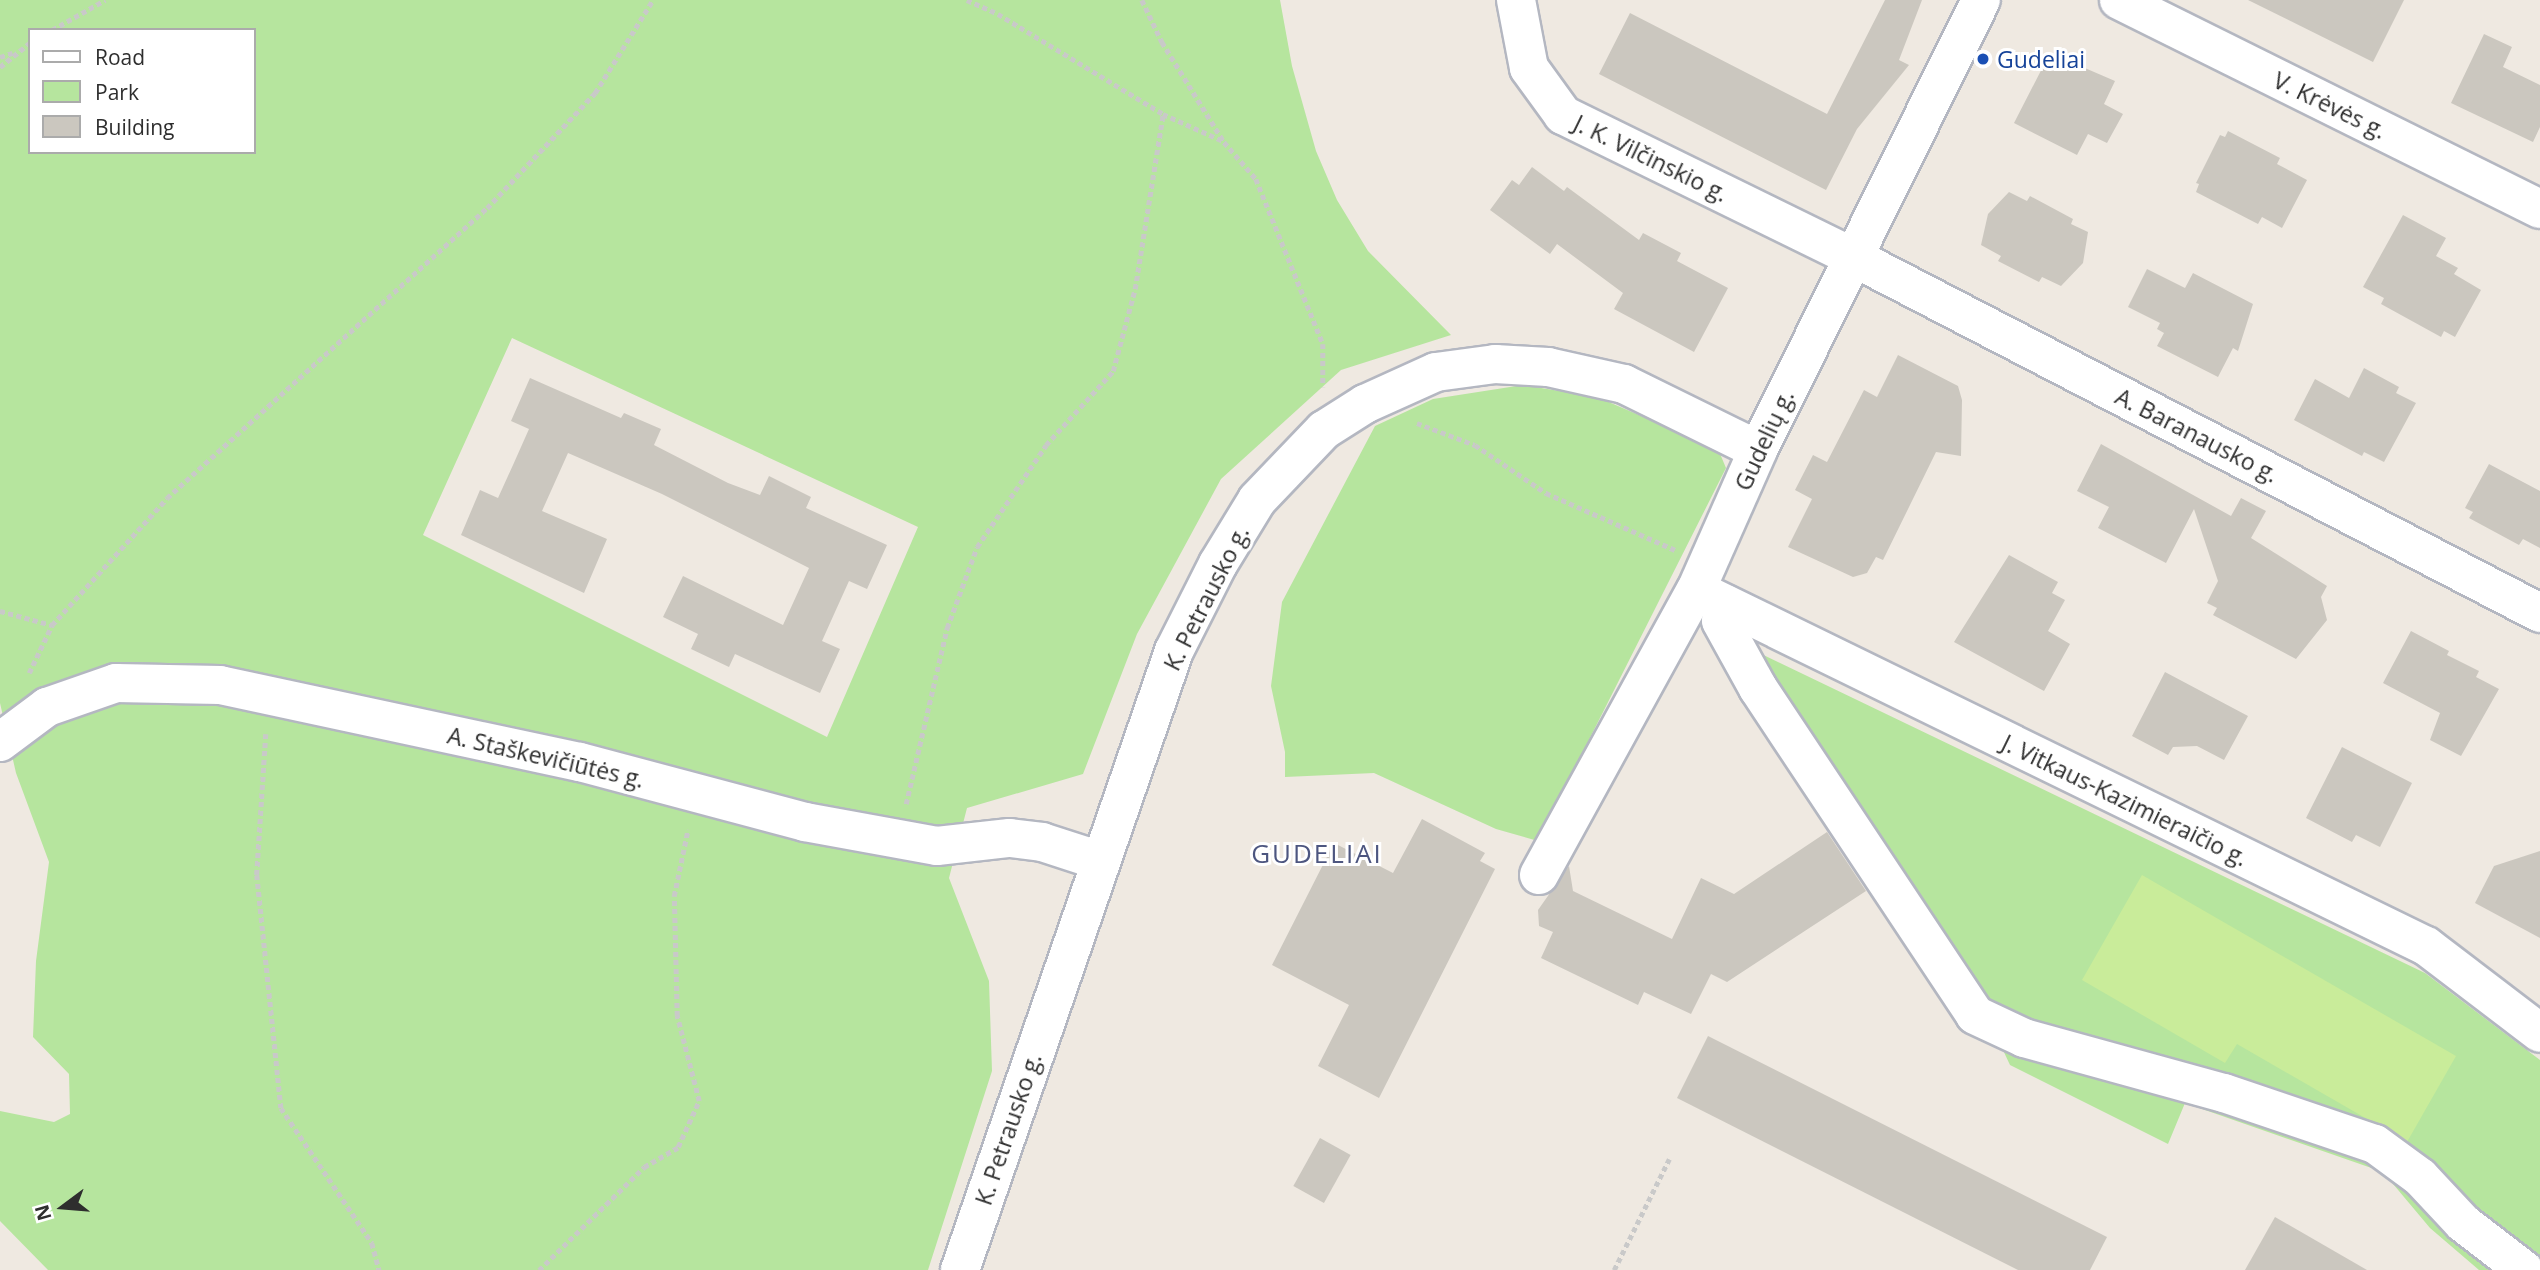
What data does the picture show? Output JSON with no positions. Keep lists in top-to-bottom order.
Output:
{
  "streets": {
    "street": [
      "V. Krėvės g.",
      "J. K. Vilčinskio g.",
      "A. Baranausko g.",
      "Gudelių g.",
      "K. Petrausko g.",
      "A. Staškevičiūtės g.",
      "J. Vitkaus-Kazimieraičio g."
    ]
  },
  "crossings": [
    ["J. K. Vilčinskio g.", "A. Baranausko g."],
    ["J. K. Vilčinskio g.", "Gudelių g."],
    ["A. Baranausko g.", "Gudelių g."],
    ["Gudelių g.", "K. Petrausko g."],
    ["Gudelių g.", "J. Vitkaus-Kazimieraičio g."],
    ["K. Petrausko g.", "A. Staškevičiūtės g."]
  ],
  "districts": ["GUDELIAI"],
  "places": ["Gudeliai"],
  "legend": ["Road", "Park", "Building"],
  "north": "left"
}
